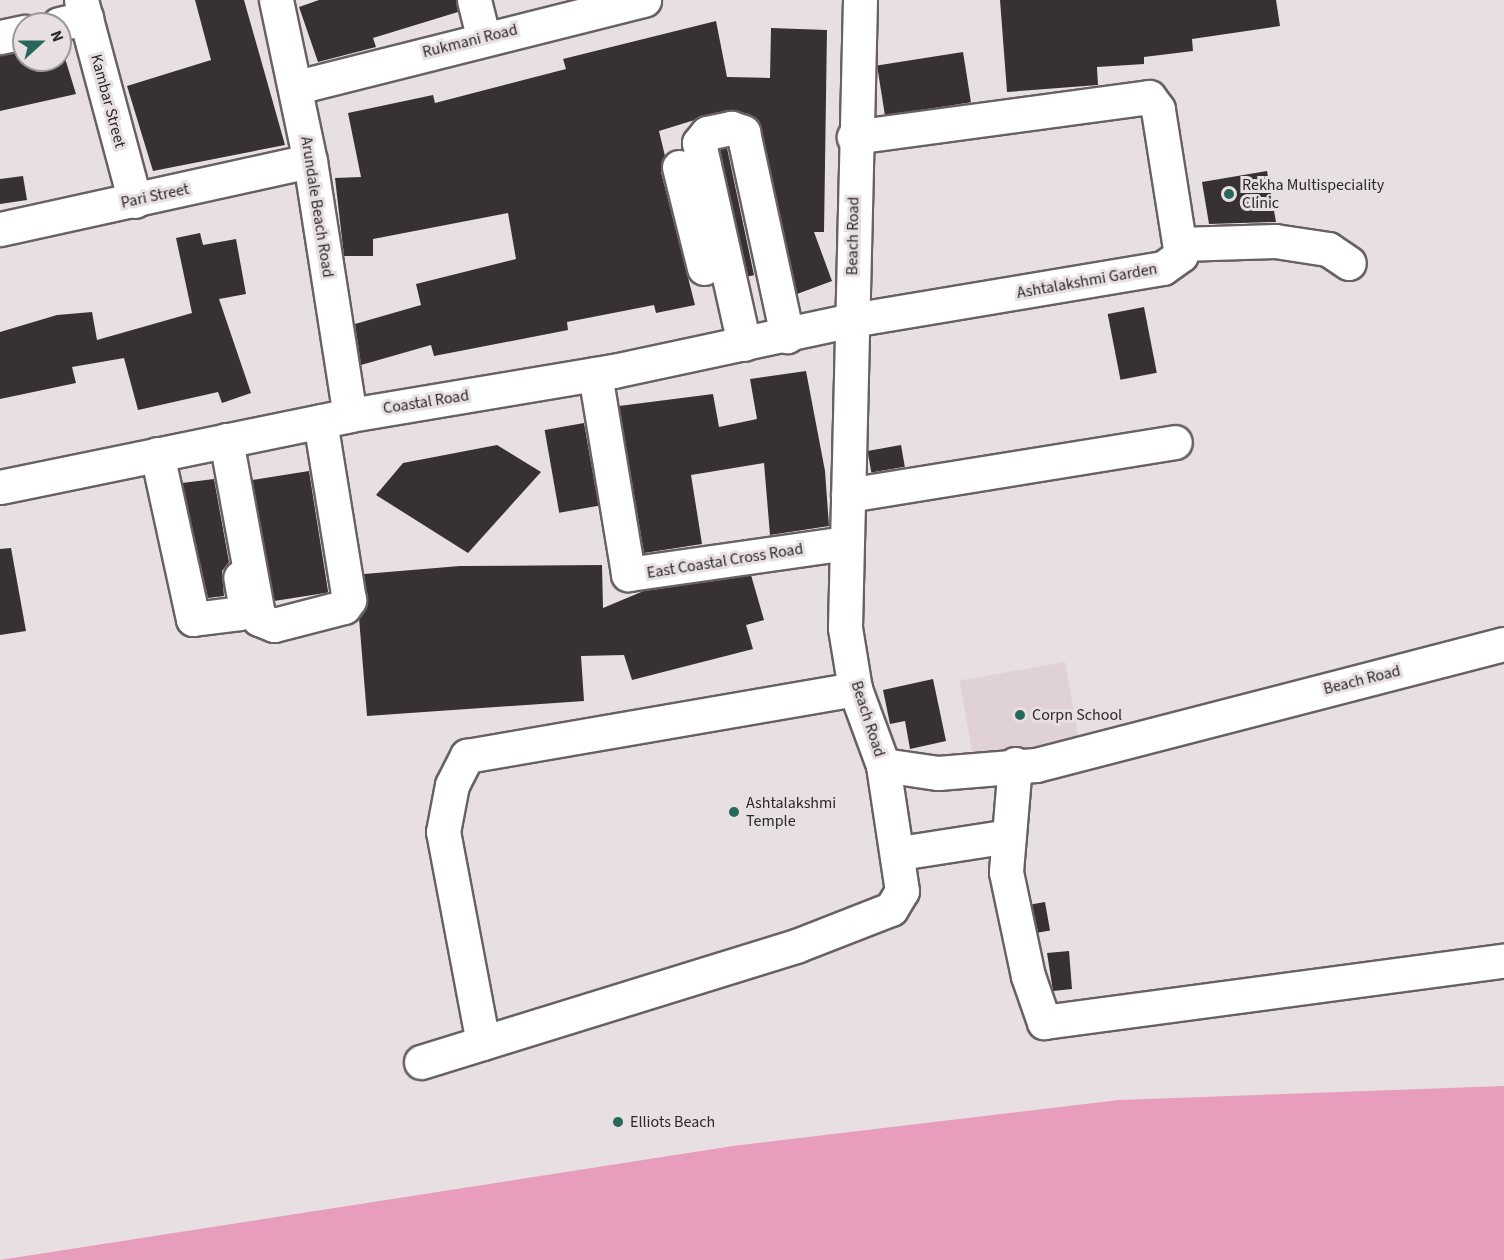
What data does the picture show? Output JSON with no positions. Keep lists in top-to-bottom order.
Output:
{
  "streets": {
    "street": [
      "Rukmani Road",
      "Kambar Street",
      "Pari Street",
      "Arundale Beach Road",
      "Beach Road",
      "Ashtalakshmi Garden",
      "Coastal Road",
      "East Coastal Cross Road"
    ]
  },
  "crossings": [
    ["Rukmani Road", "Arundale Beach Road"],
    ["Kambar Street", "Pari Street"],
    ["Pari Street", "Arundale Beach Road"],
    ["Arundale Beach Road", "Coastal Road"],
    ["Beach Road", "Ashtalakshmi Garden"],
    ["Beach Road", "Coastal Road"],
    ["Beach Road", "East Coastal Cross Road"],
    ["Ashtalakshmi Garden", "Coastal Road"],
    ["Coastal Road", "East Coastal Cross Road"]
  ],
  "places": [
    "Rekha Multispeciality Clinic",
    "Corpn School",
    "Ashtalakshmi Temple",
    "Elliots Beach"
  ],
  "north": "right"
}
